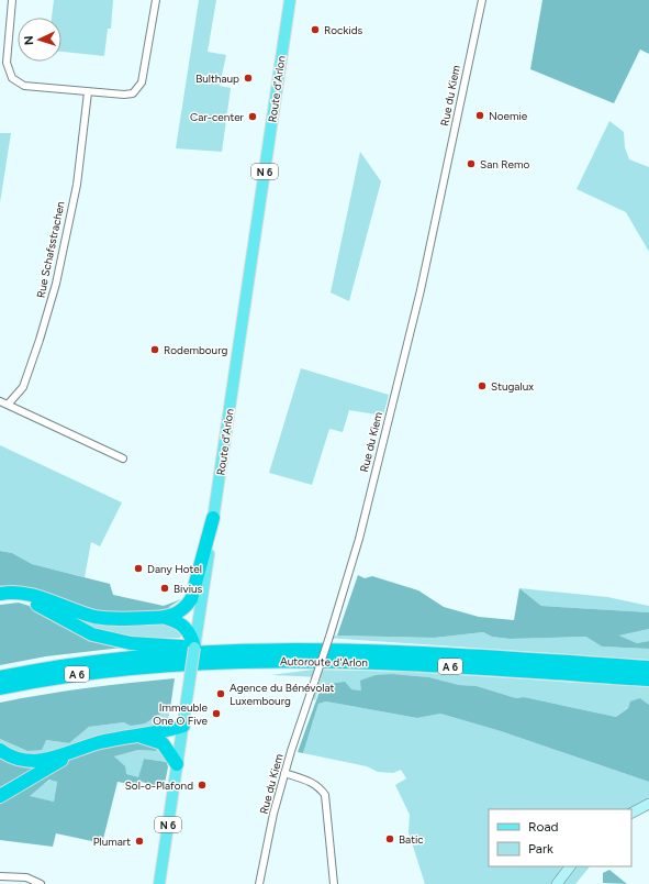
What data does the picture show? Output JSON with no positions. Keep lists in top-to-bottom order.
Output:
{
  "streets": {
    "highway": ["Autoroute d'Arlon", "A 6"],
    "main road": ["Route d'Arlon", "N 6"],
    "street": ["Rue du Kiem", "Rue Schafsstrachen"]
  },
  "places": [
    "Rockids",
    "Bulthaup",
    "Noemie",
    "Car-center",
    "San Remo",
    "Rodembourg",
    "Stugalux",
    "Dany Hotel",
    "Bivius",
    "Agence du Bénévolat Luxembourg",
    "Immeuble One O Five",
    "Sol-o-Plafond",
    "Batic",
    "Plumart"
  ],
  "legend": ["Road", "Park"],
  "north": "left"
}
